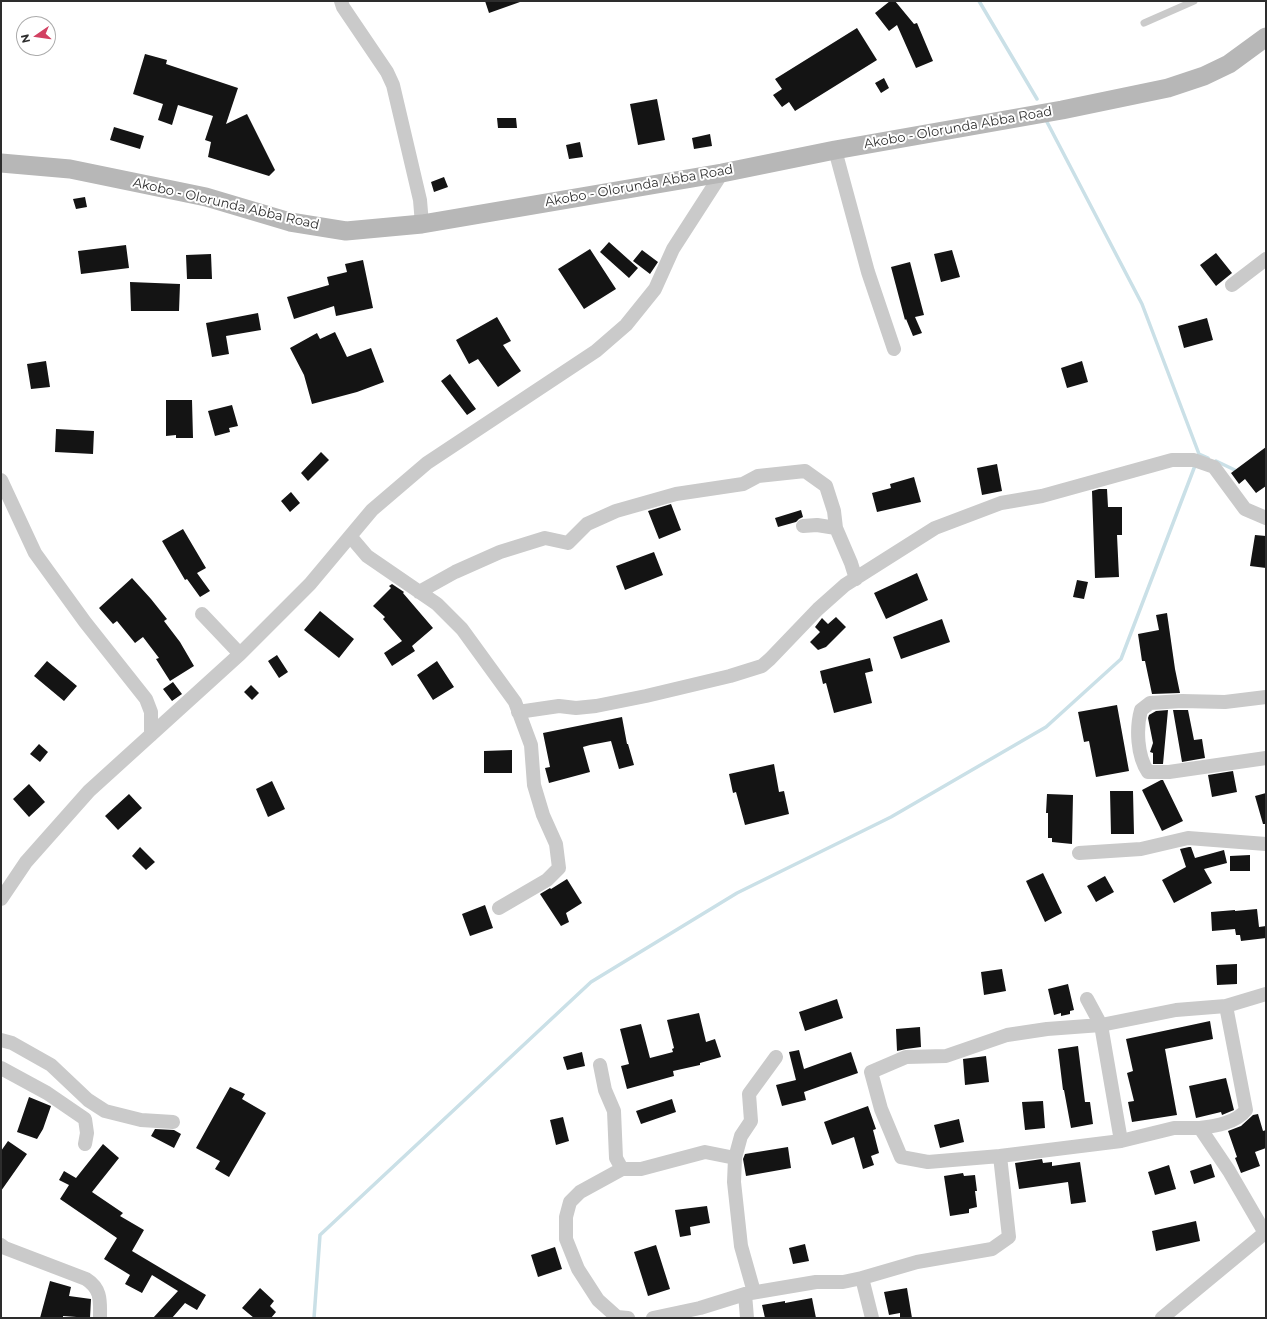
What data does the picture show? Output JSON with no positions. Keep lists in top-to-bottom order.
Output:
{
  "streets": {
    "main road": ["Akobo - Olorunda Abba Road"]
  },
  "north": "left"
}
